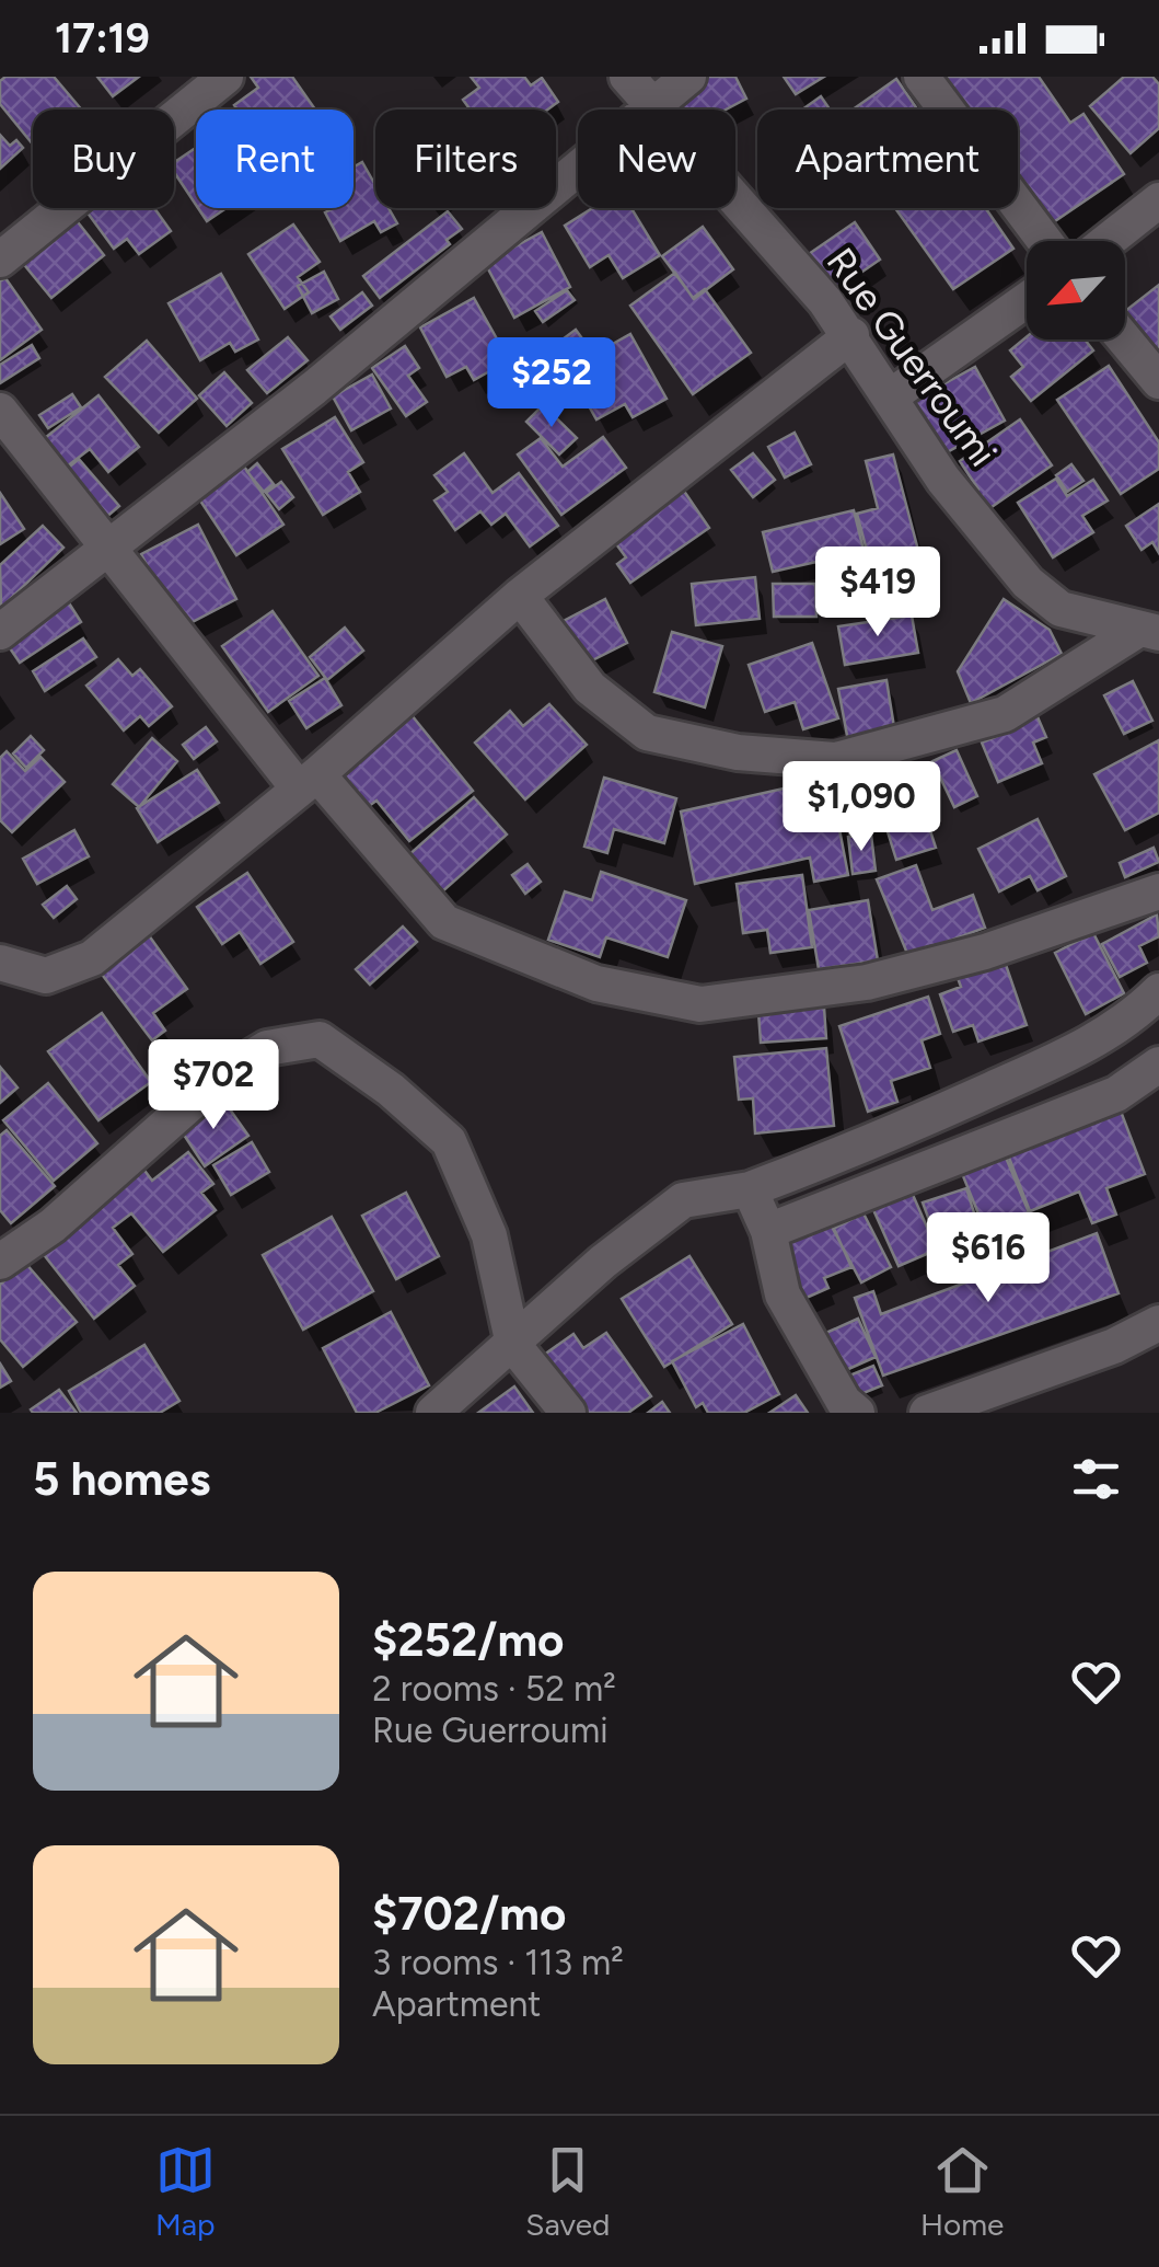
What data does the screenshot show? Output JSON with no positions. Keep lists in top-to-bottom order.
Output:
{
  "streets": {
    "street": ["Rue Guerroumi"]
  },
  "north": "bottom left",
  "page": {
    "status": "17:19",
    "chip": [
      "Buy",
      "Rent",
      "Filters",
      "New",
      "Apartment"
    ],
    "price": [
      "$252",
      "$419",
      "$1,090",
      "$702",
      "$616"
    ],
    "heading": "5 homes",
    "list": [
      {
        "name": "$252/mo",
        "note": "2 rooms · 52 m² · Rue Guerroumi"
      },
      {
        "name": "$702/mo",
        "note": "3 rooms · 113 m² · Apartment"
      }
    ],
    "tabs": ["Map", "Saved", "Home"]
  }
}
